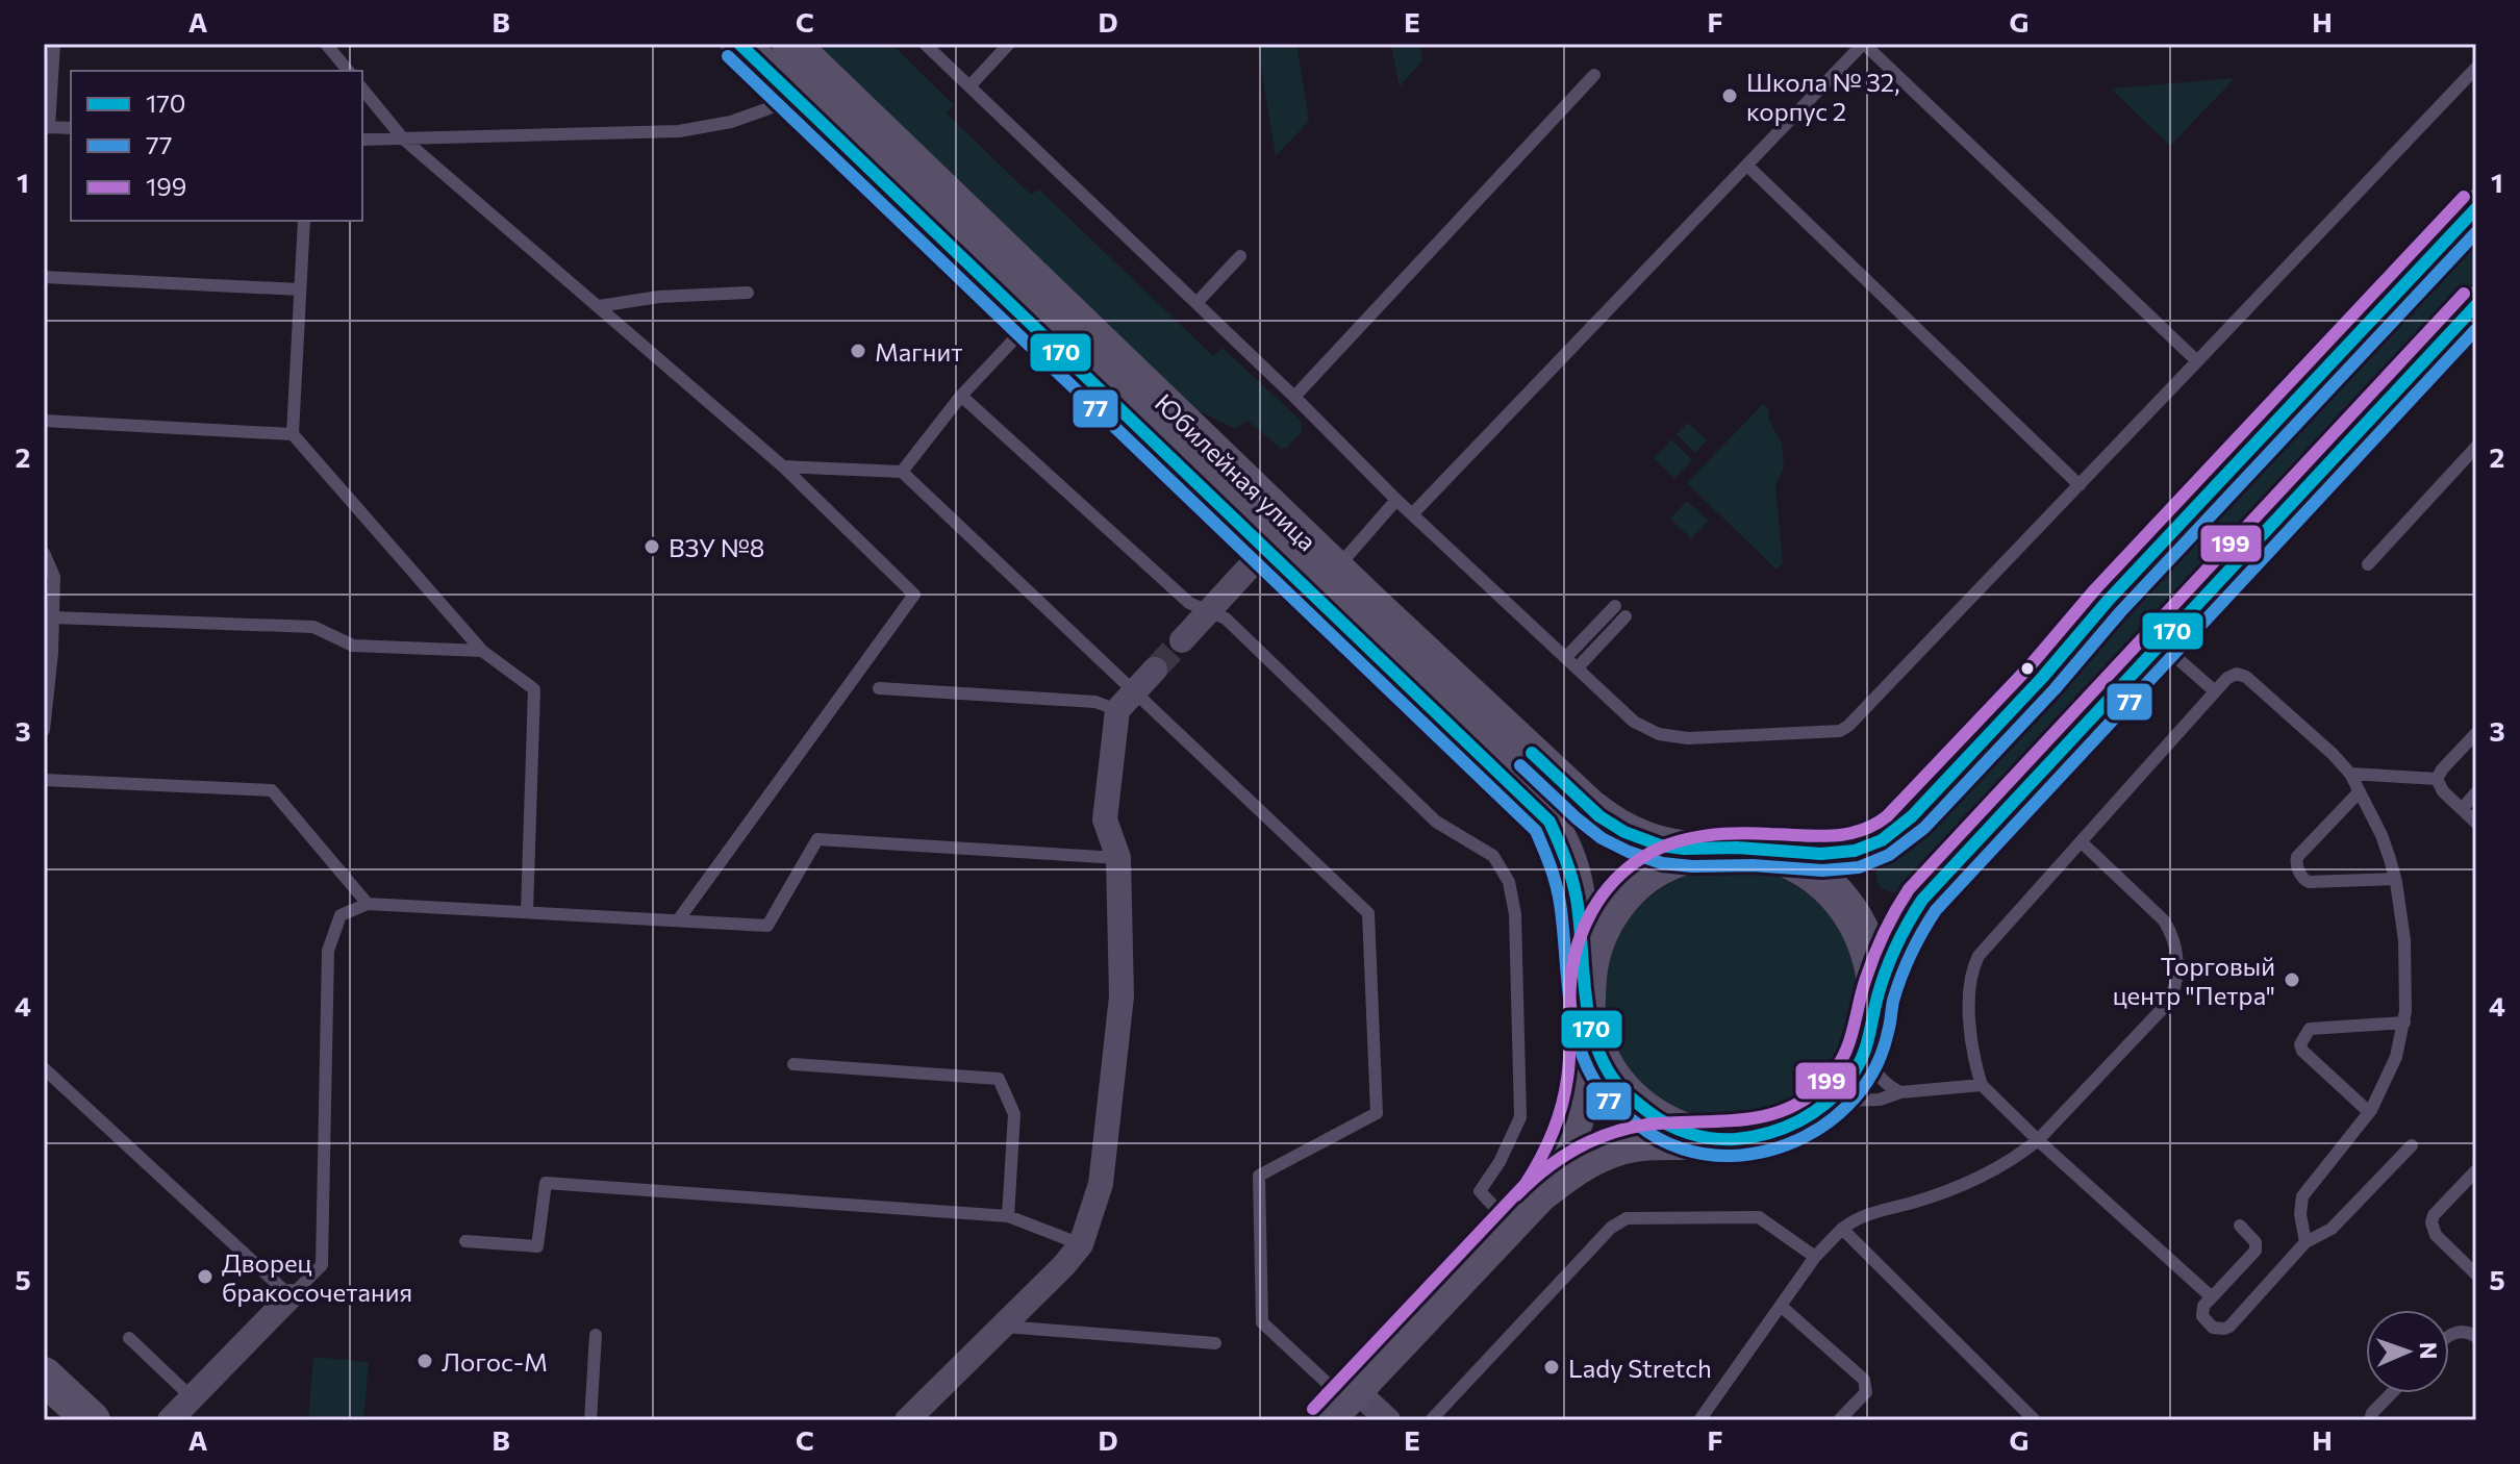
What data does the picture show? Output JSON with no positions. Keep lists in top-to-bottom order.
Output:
{
  "streets": {
    "main road": ["Юбилейная улица"]
  },
  "places": [
    "Школа № 32, корпус 2",
    "Магнит",
    "ВЗУ №8",
    "Торговый центр \"Петра\"",
    "Дворец бракосочетания",
    "Логос-М",
    "Lady Stretch"
  ],
  "lines": ["transit line 170", "transit line 77", "transit line 199"],
  "legend": ["170", "77", "199"],
  "north": "right",
  "grid": {
    "columns": [
      "A",
      "B",
      "C",
      "D",
      "E",
      "F",
      "G",
      "H"
    ],
    "rows": [
      "1",
      "2",
      "3",
      "4",
      "5"
    ]
  }
}
